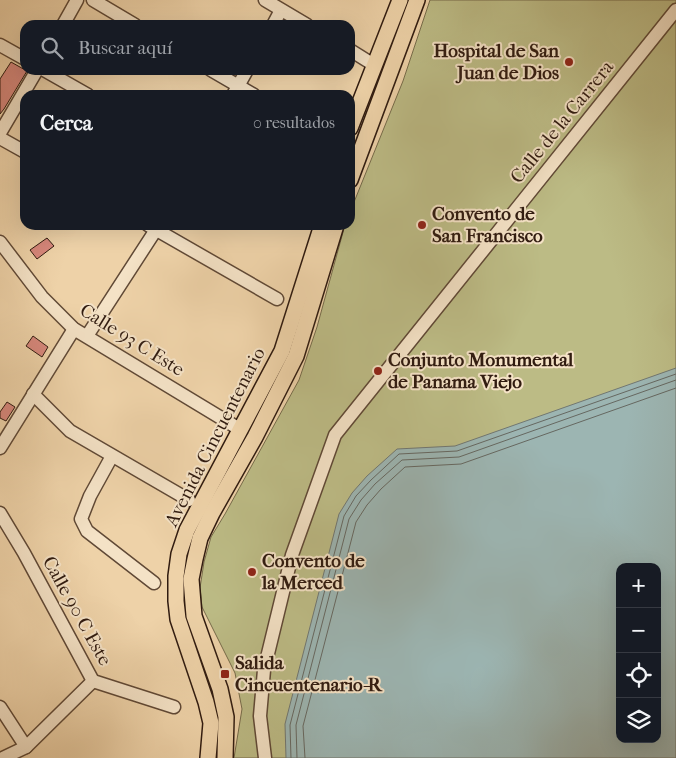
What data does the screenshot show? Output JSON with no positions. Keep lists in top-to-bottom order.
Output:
{
  "streets": {
    "main road": ["Avenida Cincuentenario"],
    "street": ["Calle de la Carrera", "Calle 93 C Este", "Calle 90 C Este"]
  },
  "crossings": [
    ["Calle 93 C Este", "Avenida Cincuentenario"]
  ],
  "places": {
    "other": [
      "Hospital de San Juan de Dios",
      "Convento de San Francisco",
      "Conjunto Monumental de Panama Viejo",
      "Convento de la Merced"
    ],
    "transit": ["Salida Cincuentenario-R"]
  },
  "page": {
    "search": "Buscar aquí",
    "heading": ["Cerca", "0 resultados"],
    "map_buttons": ["+", "−"]
  }
}
